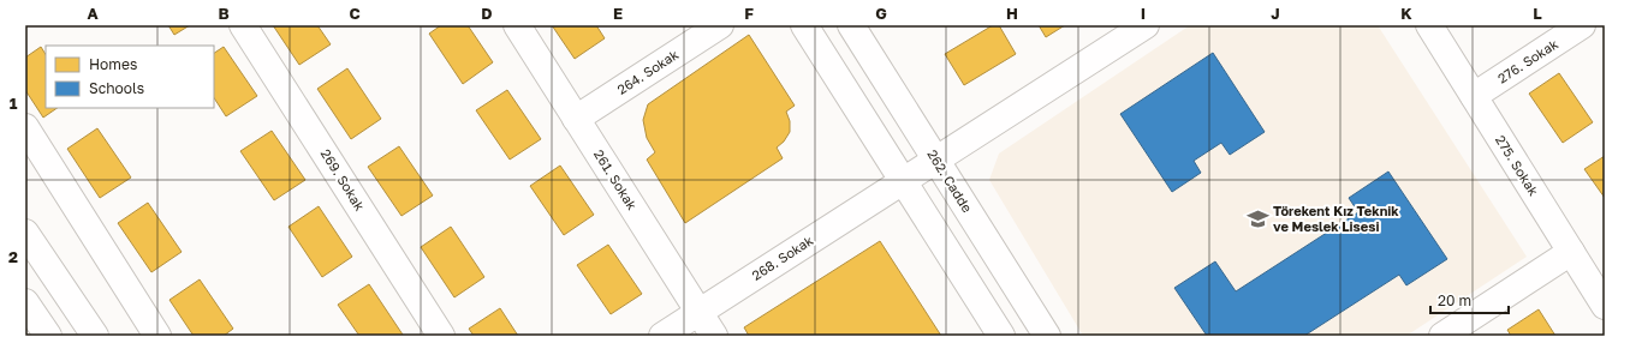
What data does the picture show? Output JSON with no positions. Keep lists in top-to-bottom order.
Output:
{
  "streets": {
    "street": [
      "276. Sokak",
      "264. Sokak",
      "275. Sokak",
      "269. Sokak",
      "261. Sokak",
      "262. Cadde",
      "268. Sokak"
    ]
  },
  "crossings": [
    ["276. Sokak", "275. Sokak"],
    ["264. Sokak", "261. Sokak"],
    ["261. Sokak", "268. Sokak"],
    ["262. Cadde", "268. Sokak"]
  ],
  "places": {
    "school or university": ["Törekent Kız Teknik ve Meslek Lisesi"]
  },
  "legend": ["Homes", "Schools"],
  "scale_bar": "20 m",
  "grid": {
    "columns": [
      "A",
      "B",
      "C",
      "D",
      "E",
      "F",
      "G",
      "H",
      "I",
      "J",
      "K",
      "L"
    ],
    "rows": ["1", "2"]
  }
}
